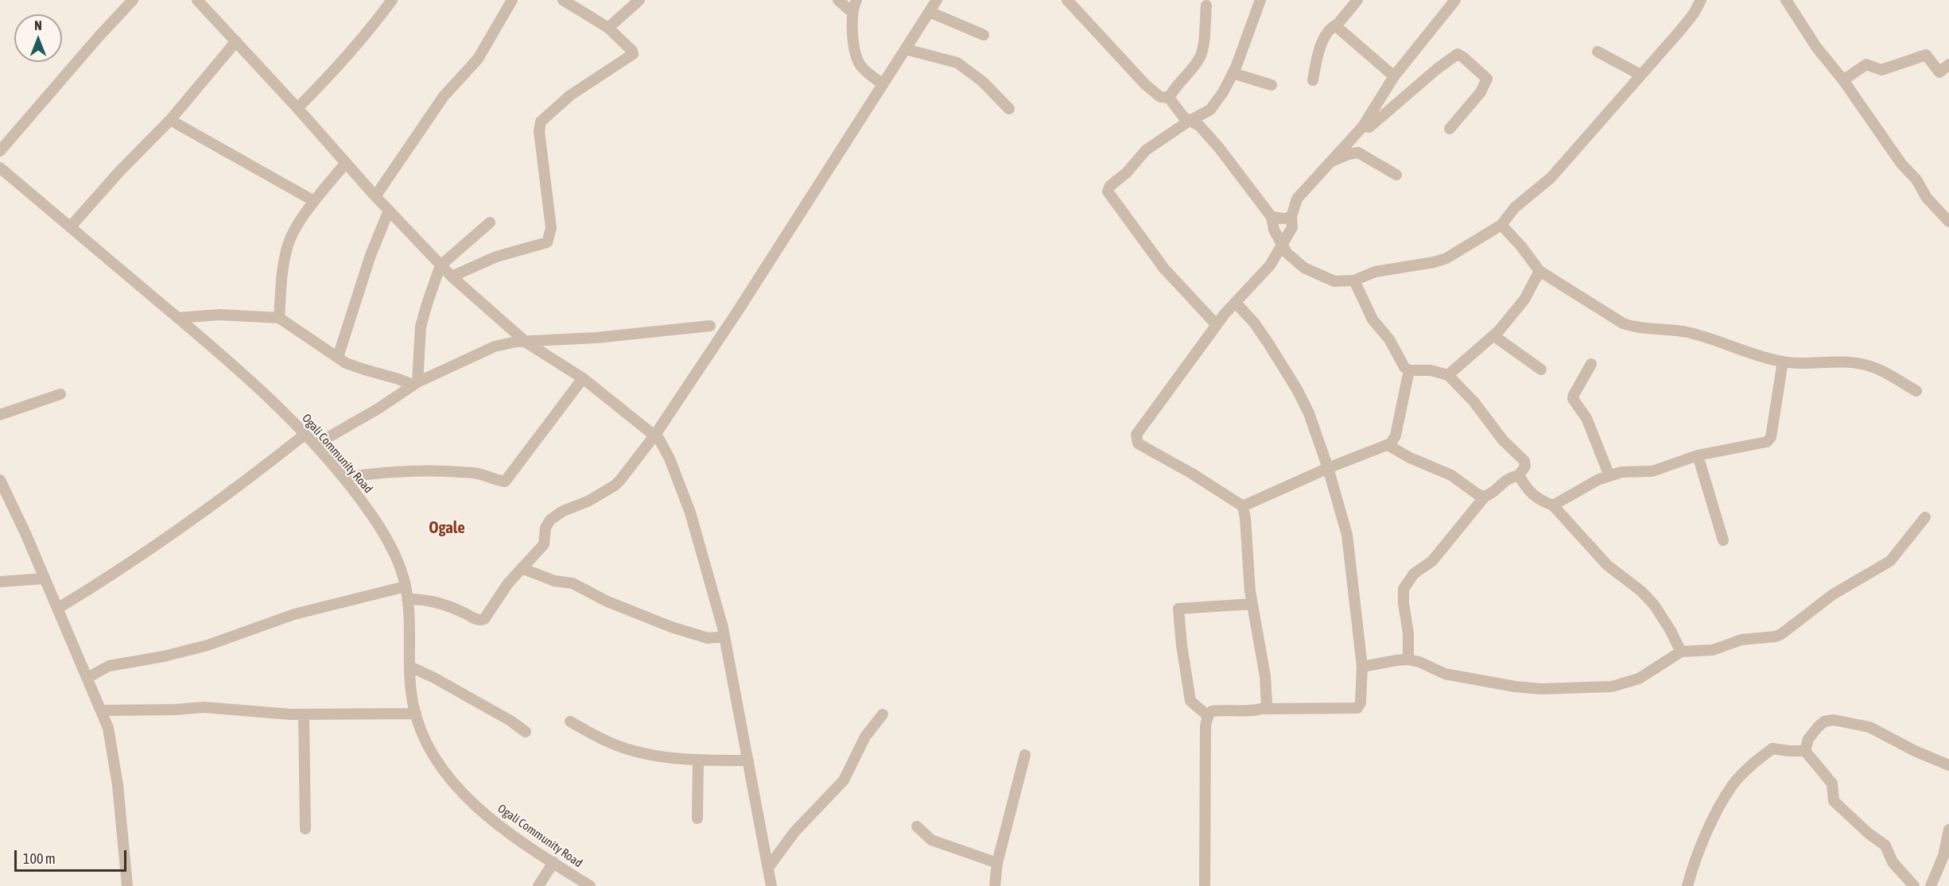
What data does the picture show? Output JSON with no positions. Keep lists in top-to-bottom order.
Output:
{
  "streets": {
    "street": ["Ogali Community Road"]
  },
  "districts": ["Ogale"],
  "scale_bar": "100 m",
  "north": "top"
}
